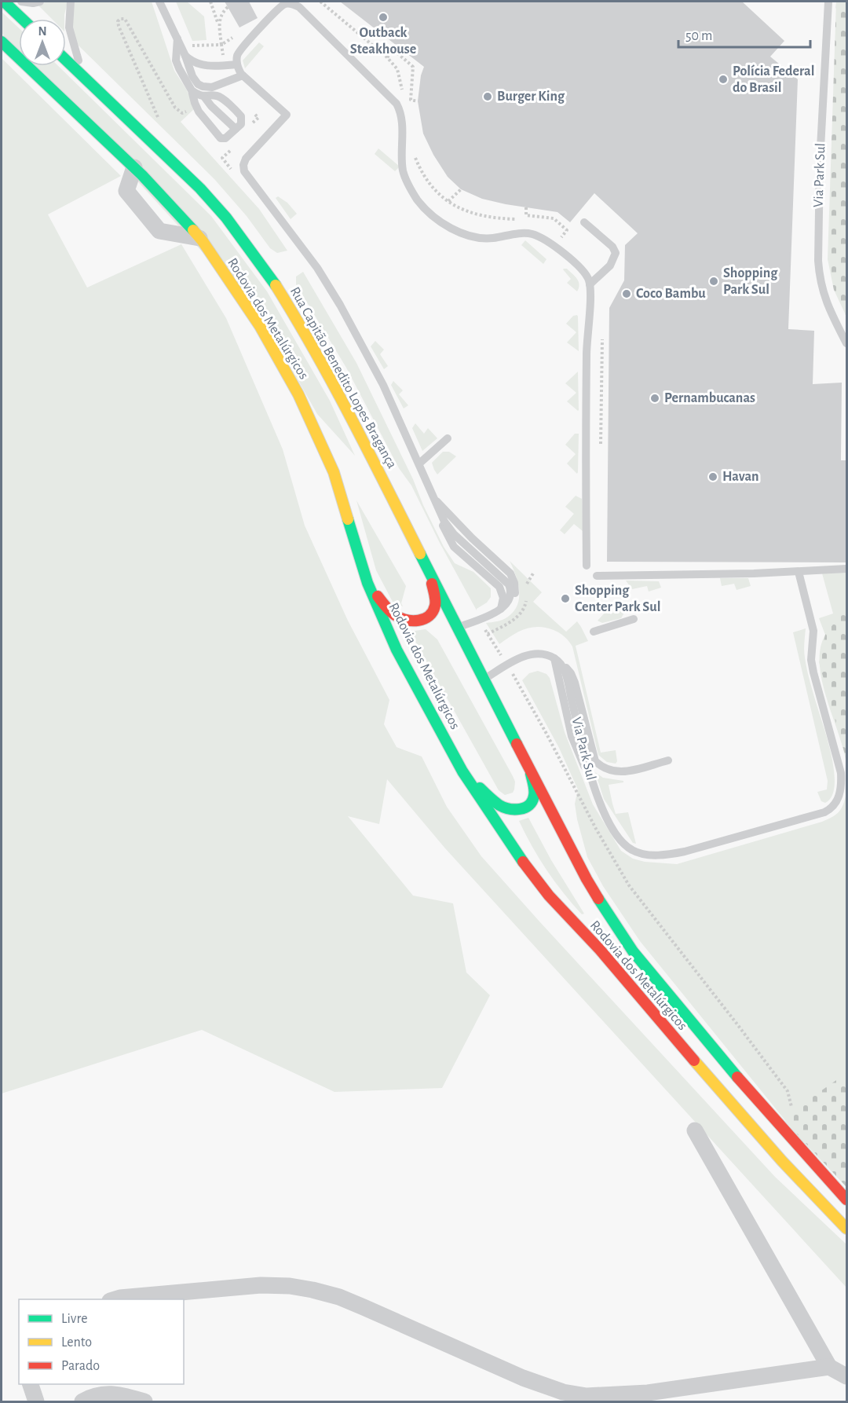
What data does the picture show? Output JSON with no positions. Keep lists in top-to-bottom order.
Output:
{
  "streets": {
    "main road": ["Rodovia dos Metalúrgicos", "Rua Capitão Benedito Lopes Bragança"],
    "lane": ["Via Park Sul"]
  },
  "crossings": [
    ["Rodovia dos Metalúrgicos", "Rua Capitão Benedito Lopes Bragança"]
  ],
  "places": [
    "Outback Steakhouse",
    "Polícia Federal do Brasil",
    "Burger King",
    "Shopping Park Sul",
    "Coco Bambu",
    "Pernambucanas",
    "Havan",
    "Shopping Center Park Sul"
  ],
  "legend": ["Livre", "Lento", "Parado"],
  "scale_bar": "50 m",
  "north": "top"
}
